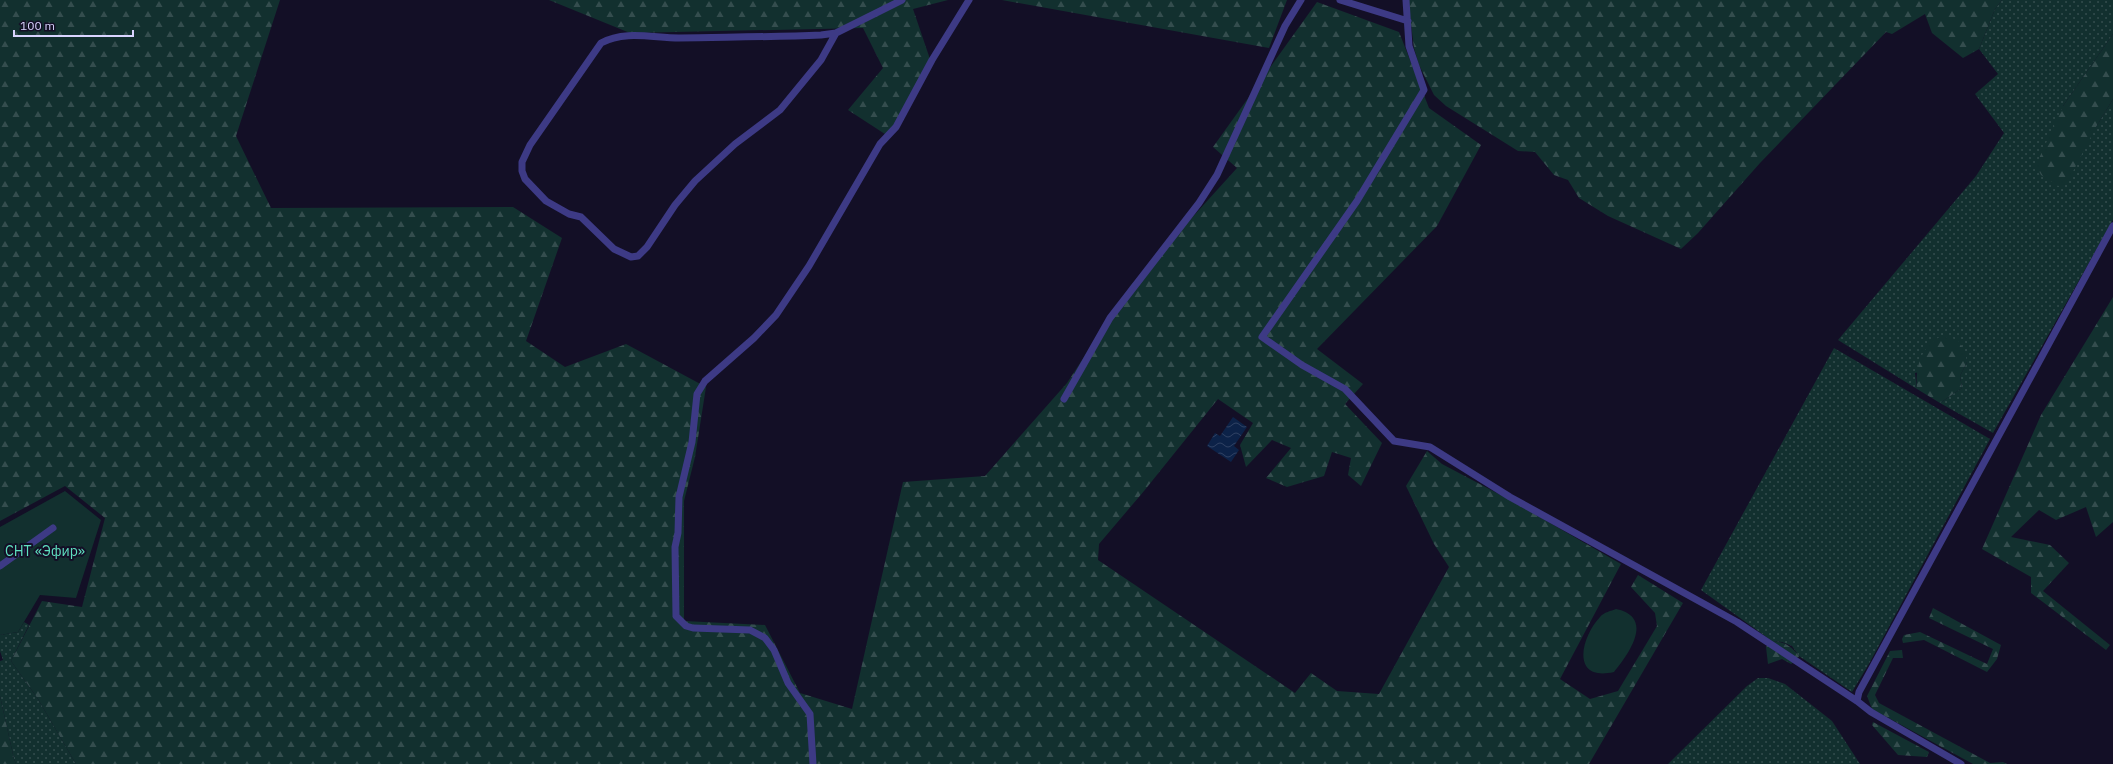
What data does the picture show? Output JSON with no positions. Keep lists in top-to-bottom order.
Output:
{
  "parks": ["СНТ «Эфир»"],
  "scale_bar": "100 m"
}
